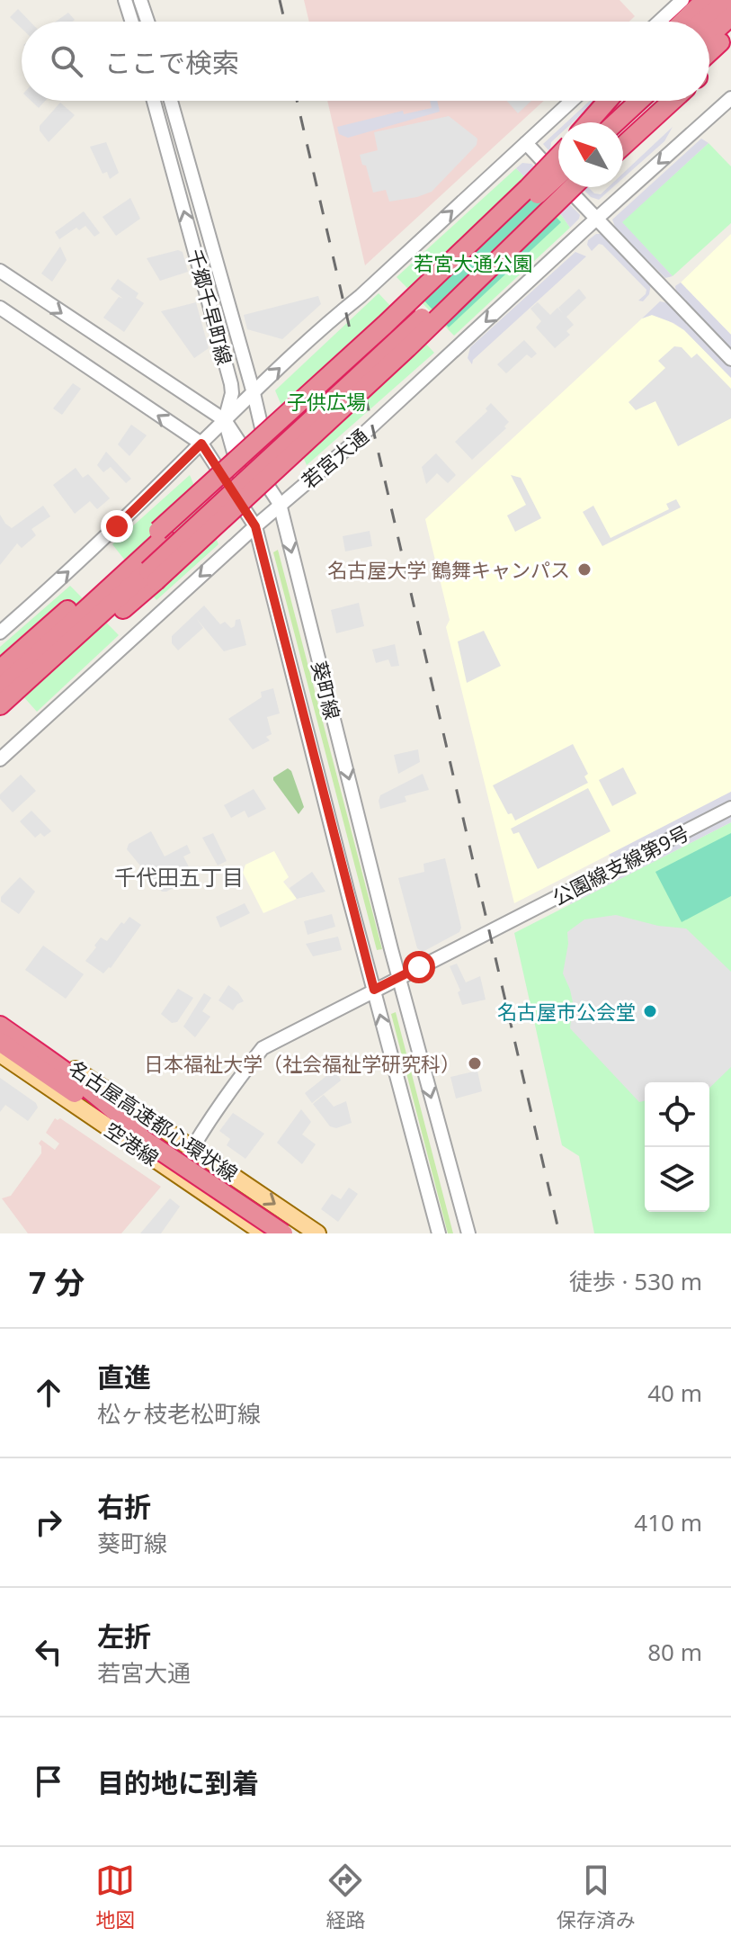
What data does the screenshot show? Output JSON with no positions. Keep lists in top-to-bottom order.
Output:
{
  "streets": {
    "highway": ["名古屋高速都心環状線"],
    "main road": ["空港線"],
    "street": [
      "千郷千早町線",
      "若宮大通",
      "葵町線",
      "公園線支線第9号"
    ]
  },
  "crossings": [
    ["千郷千早町線", "若宮大通"],
    ["千郷千早町線", "葵町線"],
    ["若宮大通", "葵町線"],
    ["葵町線", "公園線支線第9号"],
    ["公園線支線第9号", "空港線"]
  ],
  "districts": ["千代田五丁目"],
  "parks": ["若宮大通公園", "子供広場"],
  "places": ["名古屋大学 鶴舞キャンパス", "名古屋市公会堂", "日本福祉大学（社会福祉学研究科）"],
  "north": "top left",
  "page": {
    "search": "ここで検索",
    "heading": ["7 分", "徒歩 · 530 m"],
    "list": [
      ["直進", "松ヶ枝老松町線", "40 m"],
      ["右折", "葵町線", "410 m"],
      ["左折", "若宮大通", "80 m"],
      "目的地に到着"
    ],
    "nav": ["地図", "経路", "保存済み"]
  }
}
